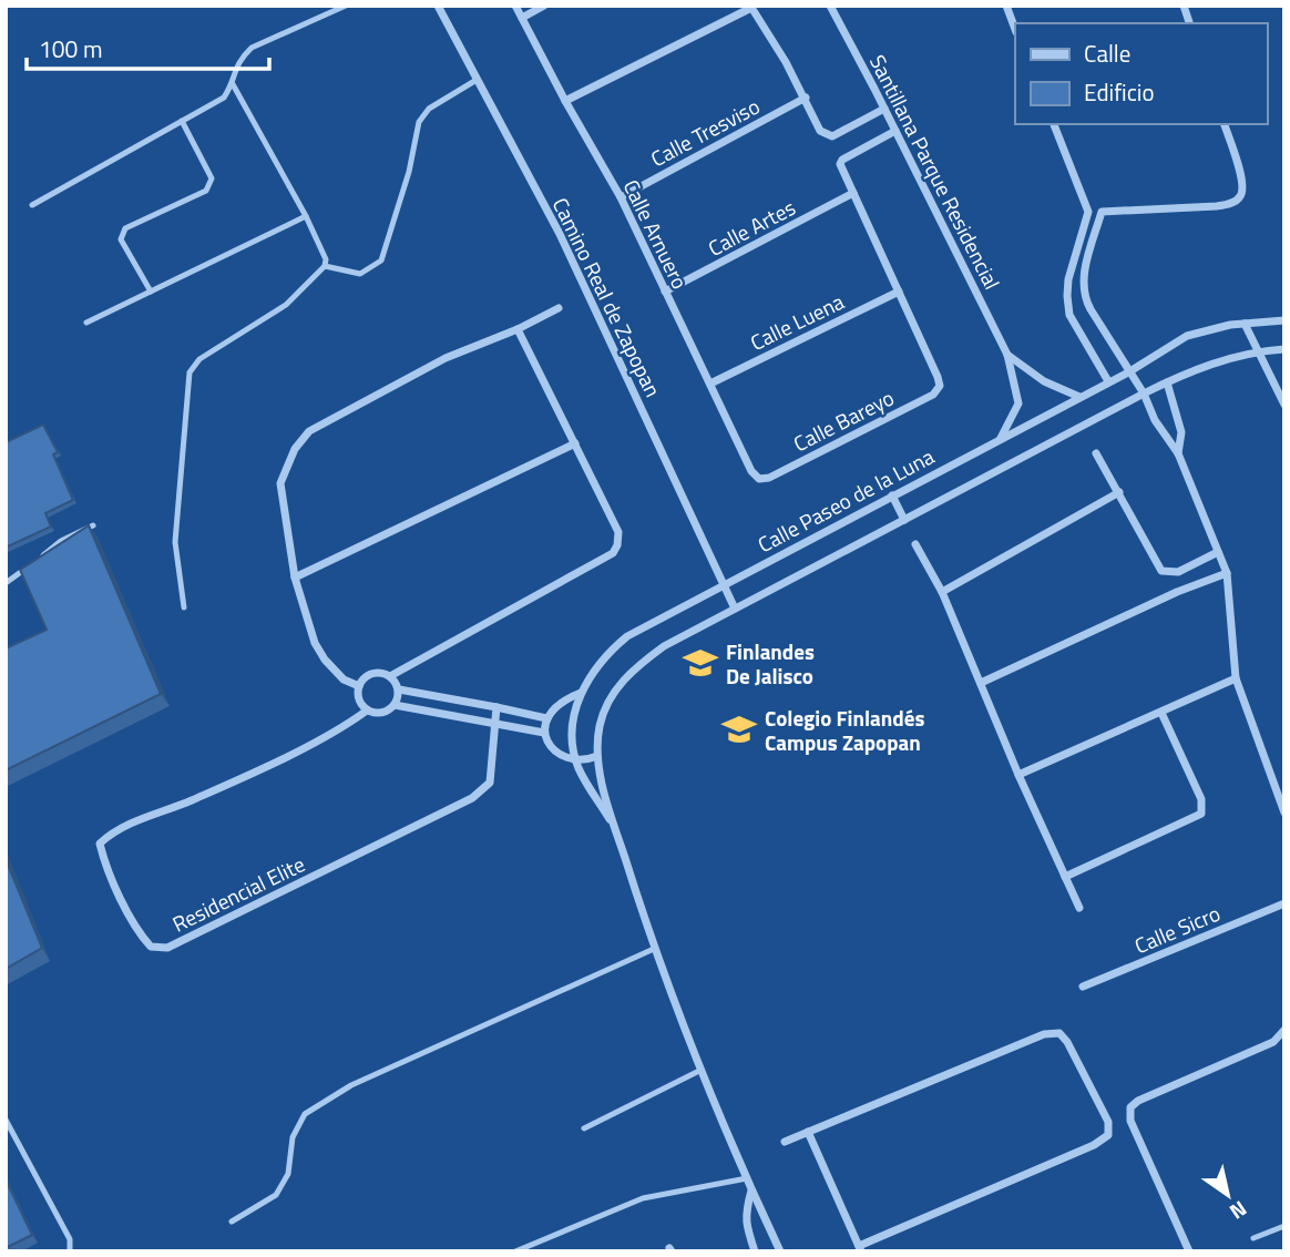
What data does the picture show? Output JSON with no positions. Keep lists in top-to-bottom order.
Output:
{
  "streets": {
    "street": [
      "Calle Tresviso",
      "Santillana Parque Residencial",
      "Calle Artes",
      "Calle Arnuero",
      "Camino Real de Zapopan",
      "Calle Luena",
      "Calle Bareyo",
      "Calle Paseo de la Luna",
      "Residencial Elite",
      "Calle Sicro"
    ]
  },
  "crossings": [
    ["Calle Tresviso", "Calle Arnuero"],
    ["Calle Artes", "Calle Arnuero"],
    ["Calle Arnuero", "Calle Luena"],
    ["Calle Arnuero", "Calle Bareyo"],
    ["Camino Real de Zapopan", "Calle Paseo de la Luna"],
    ["Calle Luena", "Calle Bareyo"]
  ],
  "places": {
    "school or university": ["Finlandes De Jalisco", "Colegio Finlandés Campus Zapopan"]
  },
  "legend": ["Calle", "Edificio"],
  "scale_bar": "100 m",
  "north": "bottom right"
}
